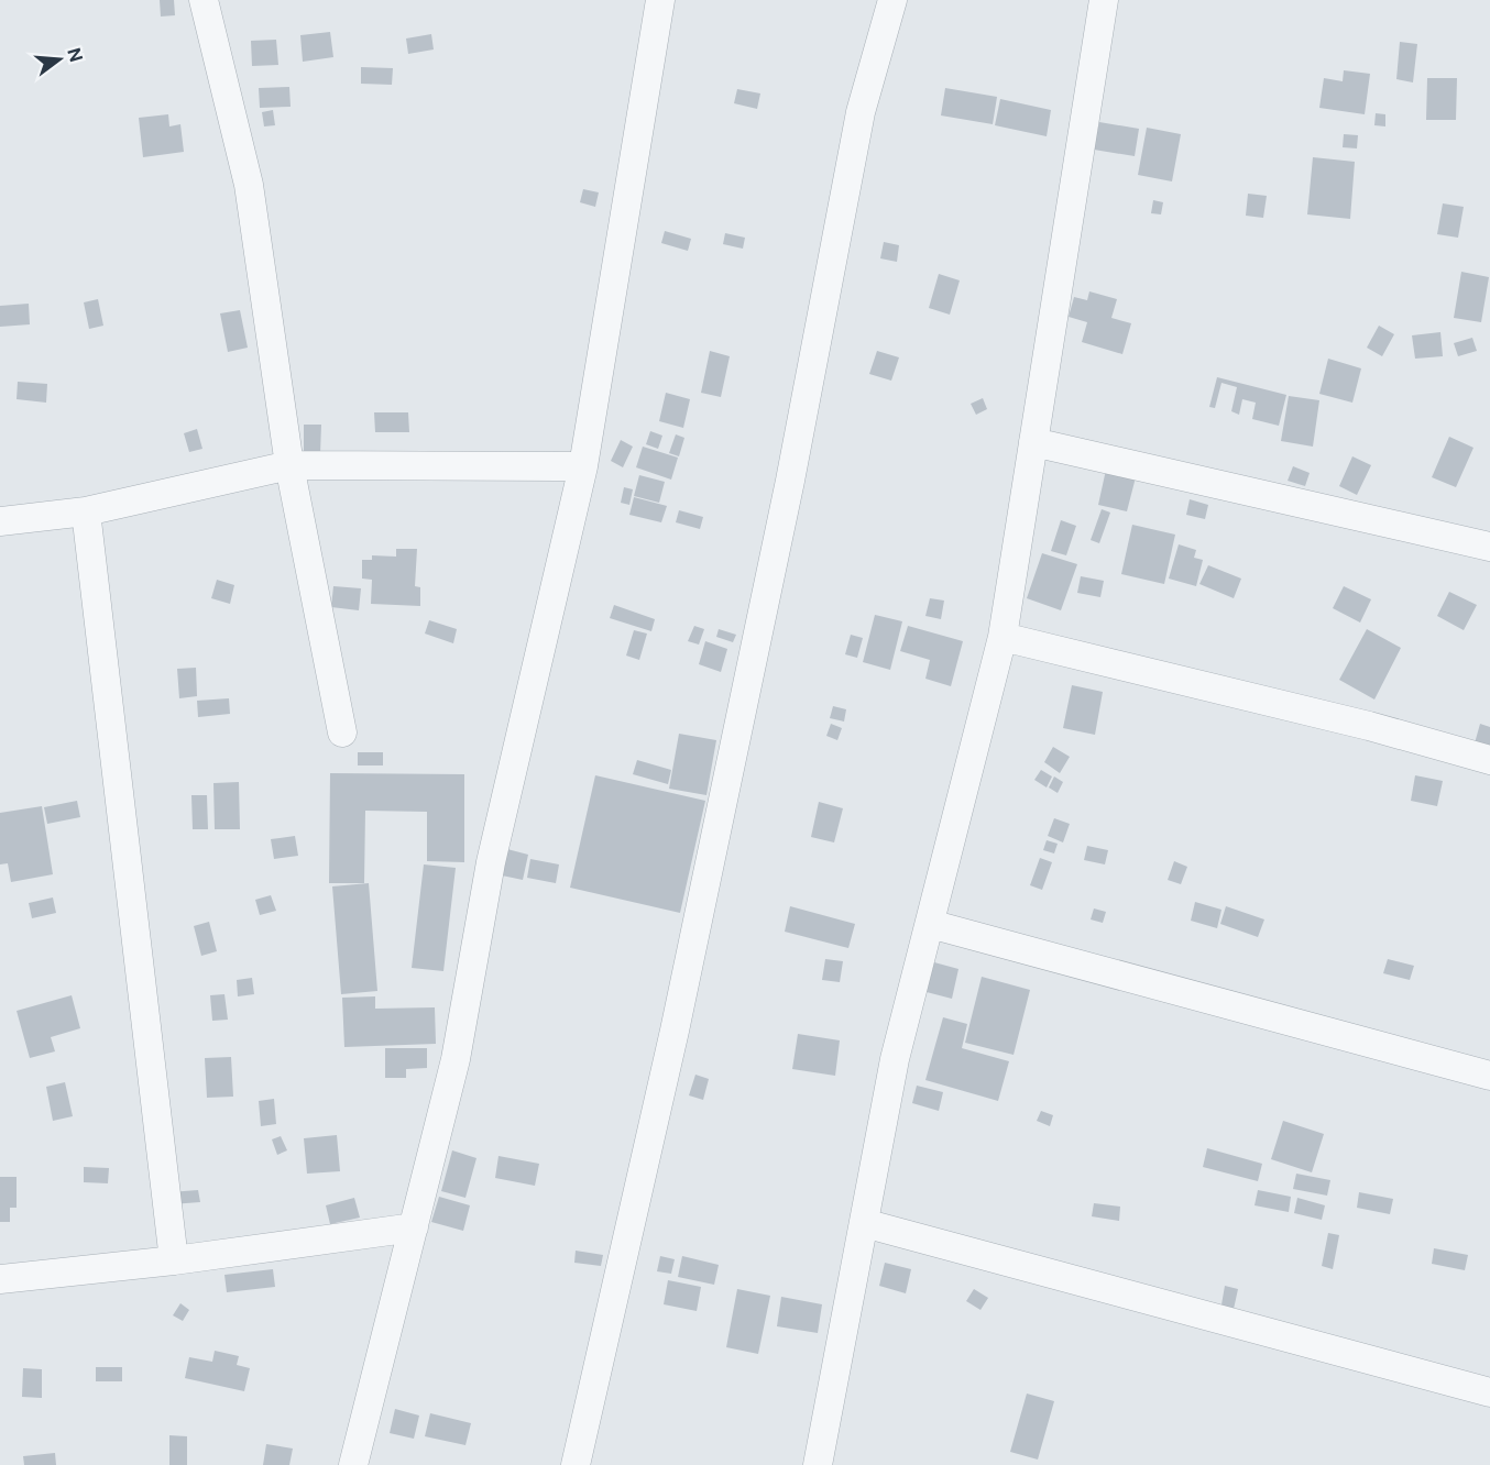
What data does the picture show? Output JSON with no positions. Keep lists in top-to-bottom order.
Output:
{
  "north": "right"
}
